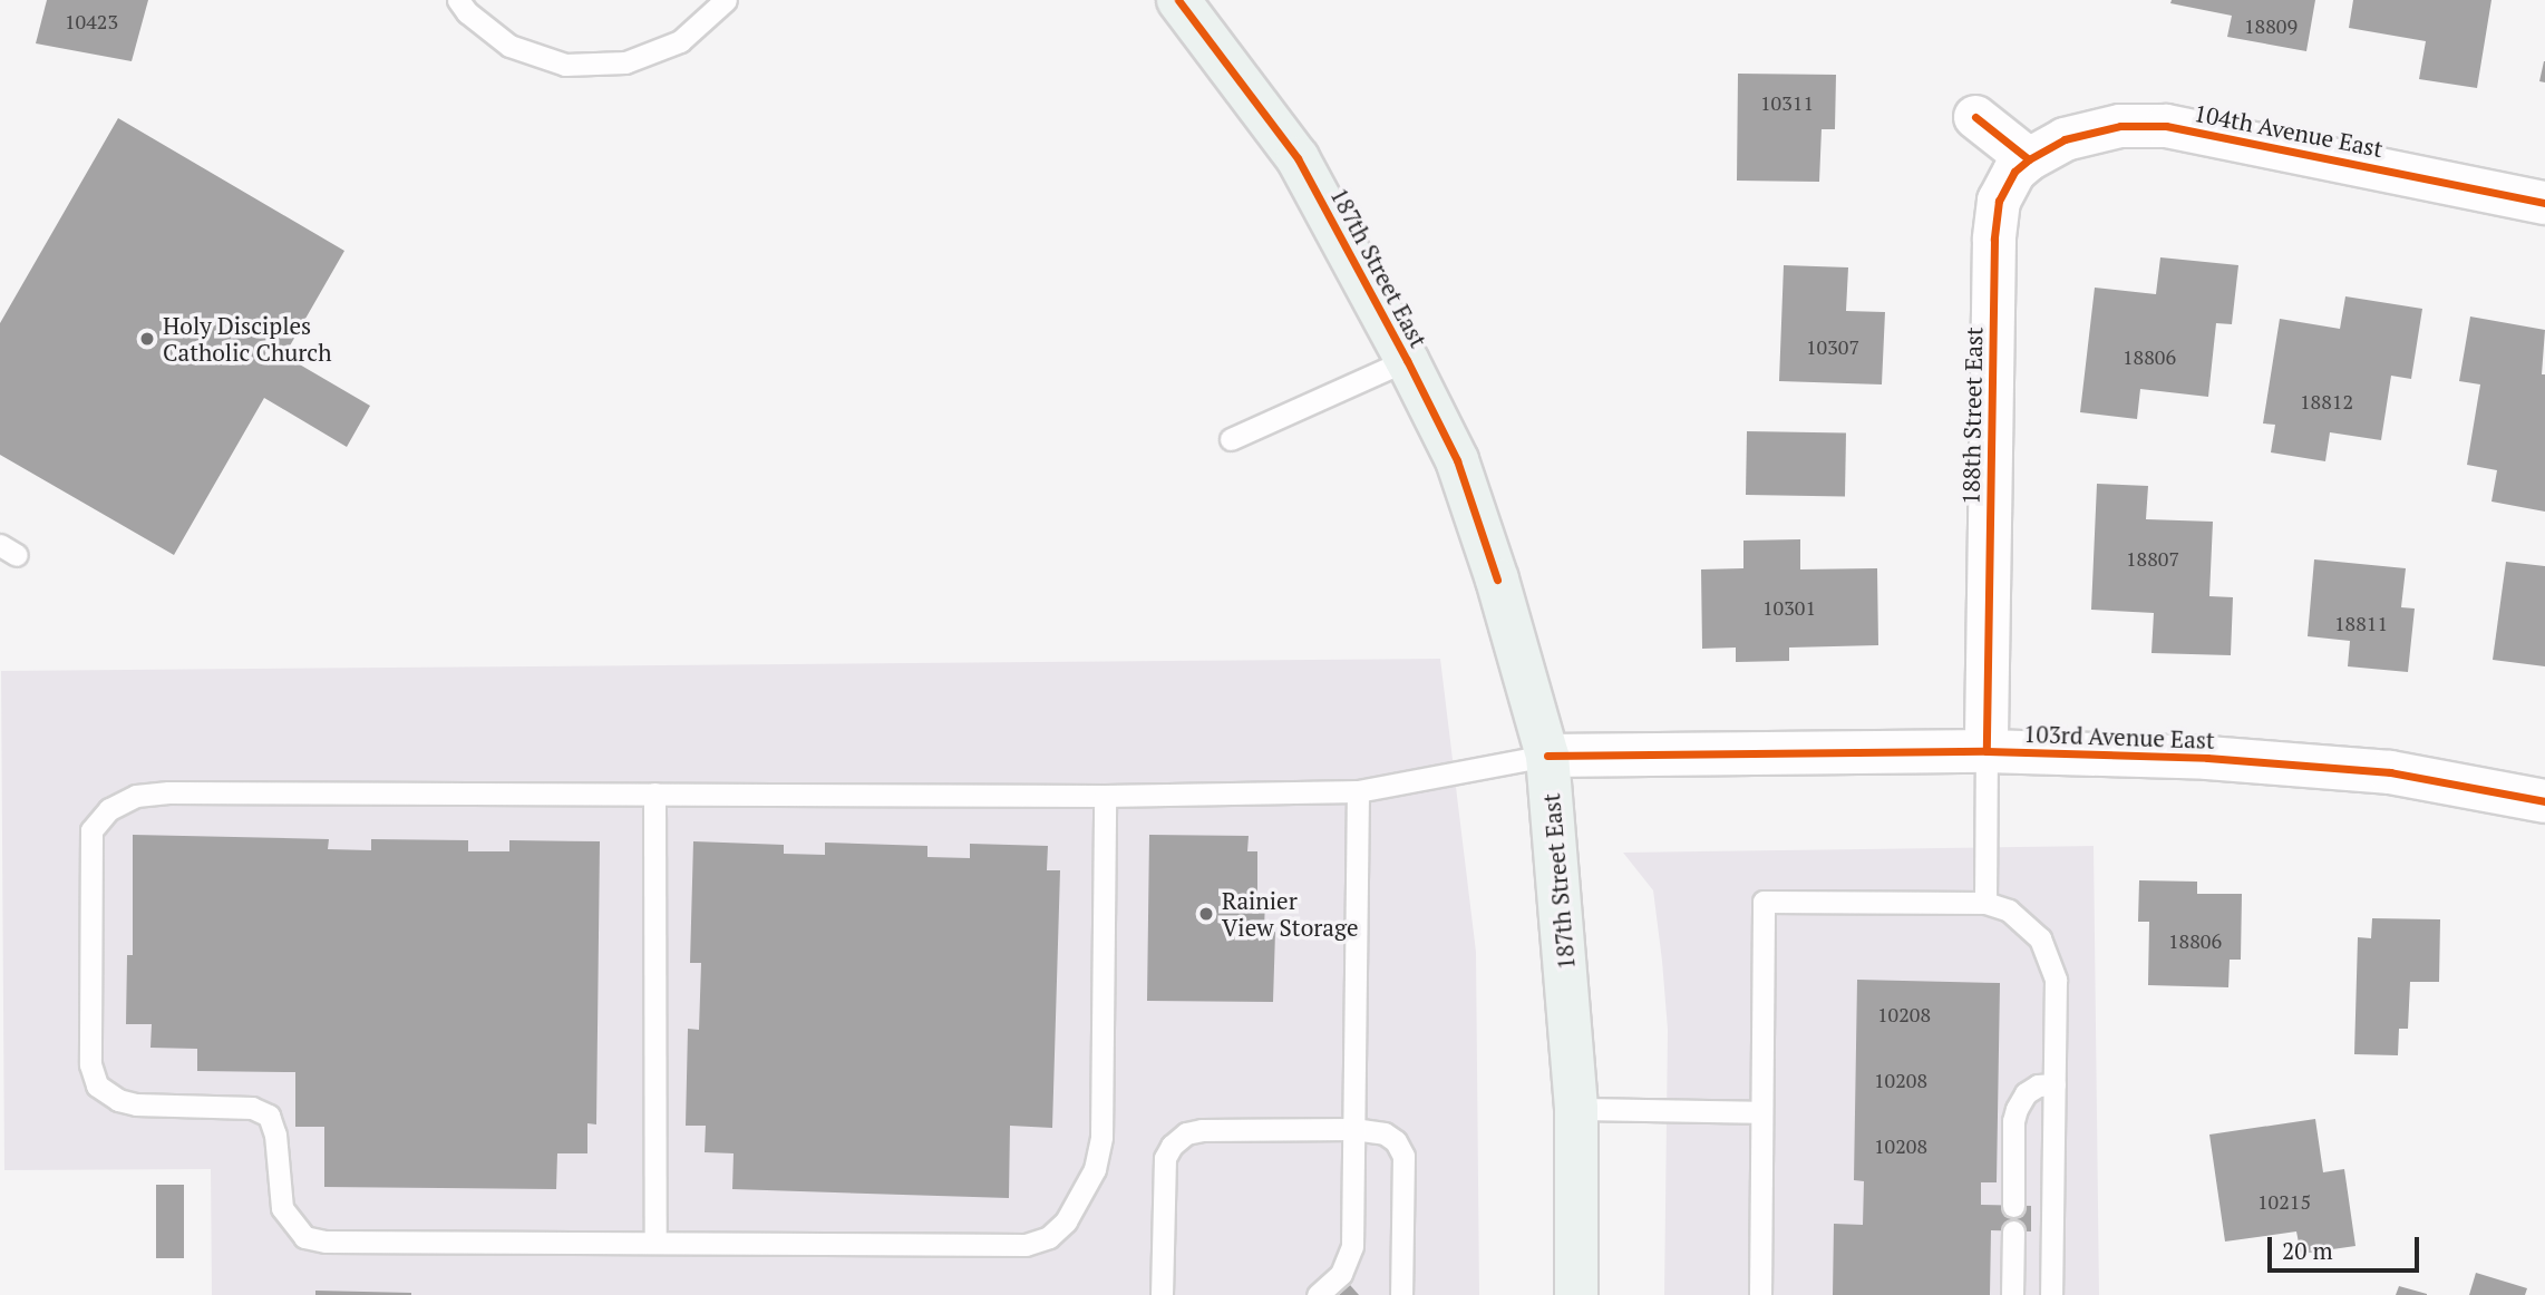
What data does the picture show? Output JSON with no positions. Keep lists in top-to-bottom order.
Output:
{
  "streets": {
    "street": [
      "104th Avenue East",
      "187th Street East",
      "188th Street East",
      "103rd Avenue East"
    ]
  },
  "crossings": [
    ["104th Avenue East", "188th Street East"],
    ["187th Street East", "103rd Avenue East"],
    ["188th Street East", "103rd Avenue East"]
  ],
  "places": ["Holy Disciples Catholic Church", "Rainier View Storage"],
  "house_numbers": [
    "10423",
    "18809",
    "10311",
    "10307",
    "18806",
    "18812",
    "18807",
    "10301",
    "18811",
    "18806",
    "10208",
    "10208",
    "10208",
    "10215"
  ],
  "scale_bar": "20 m"
}
